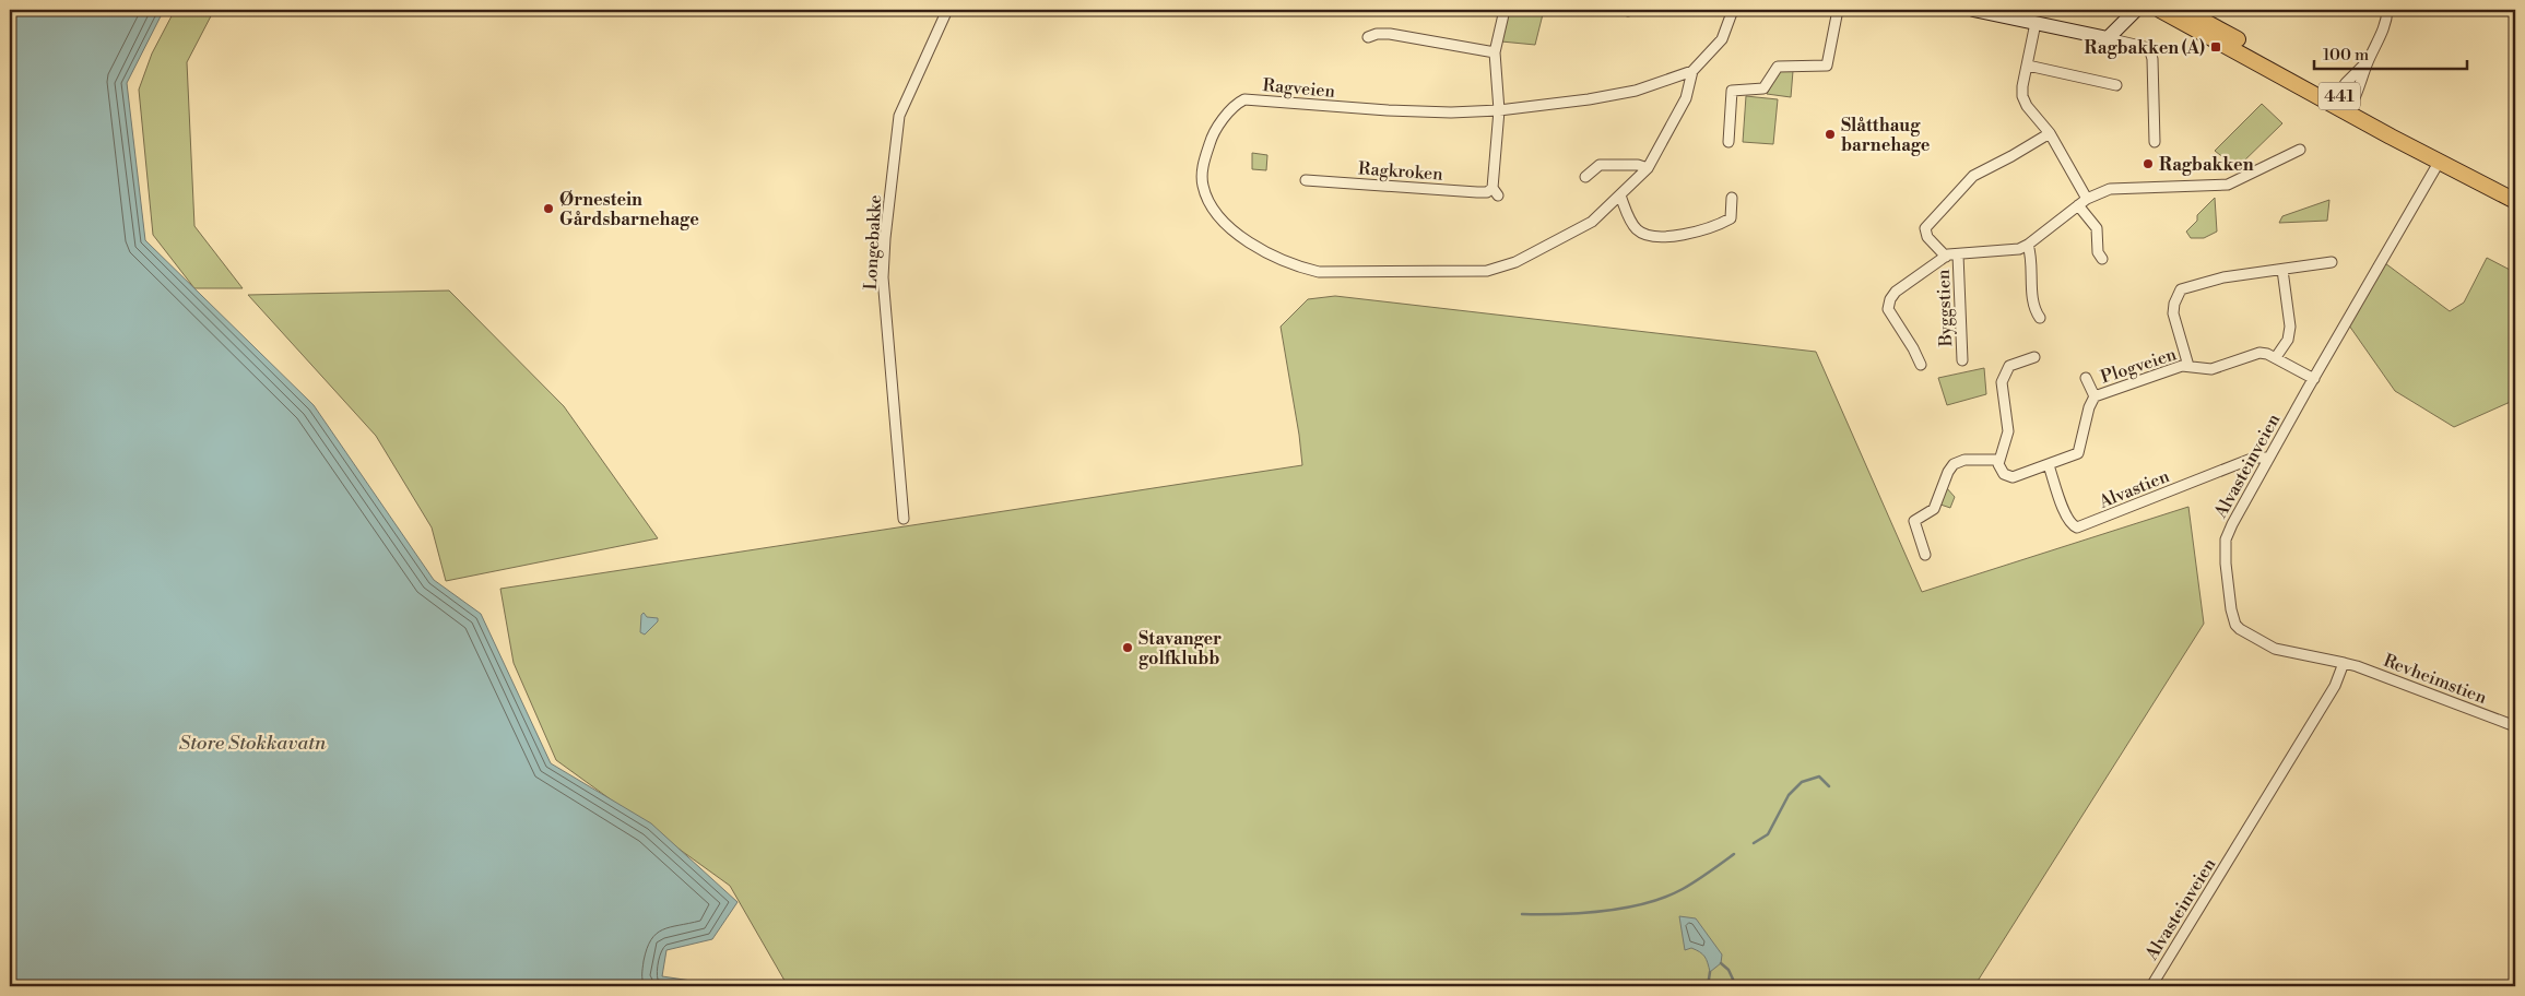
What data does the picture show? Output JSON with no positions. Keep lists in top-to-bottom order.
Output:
{
  "streets": {
    "main road": ["441"],
    "street": [
      "Ragveien",
      "Ragkroken",
      "Longebakke",
      "Byggstien",
      "Plogveien",
      "Alvasteinveien",
      "Alvastien",
      "Revheimstien"
    ]
  },
  "crossings": [
    ["Ragveien", "Ragkroken"],
    ["441", "Alvasteinveien"],
    ["Plogveien", "Alvasteinveien"],
    ["Plogveien", "Alvastien"],
    ["Alvasteinveien", "Alvastien"],
    ["Alvasteinveien", "Revheimstien"]
  ],
  "water": ["Store Stokkavatn"],
  "places": {
    "transit": ["Ragbakken (A)"],
    "other": [
      "Slåtthaug barnehage",
      "Ragbakken",
      "Ørnestein Gårdsbarnehage",
      "Stavanger golfklubb"
    ]
  },
  "scale_bar": "100 m"
}
